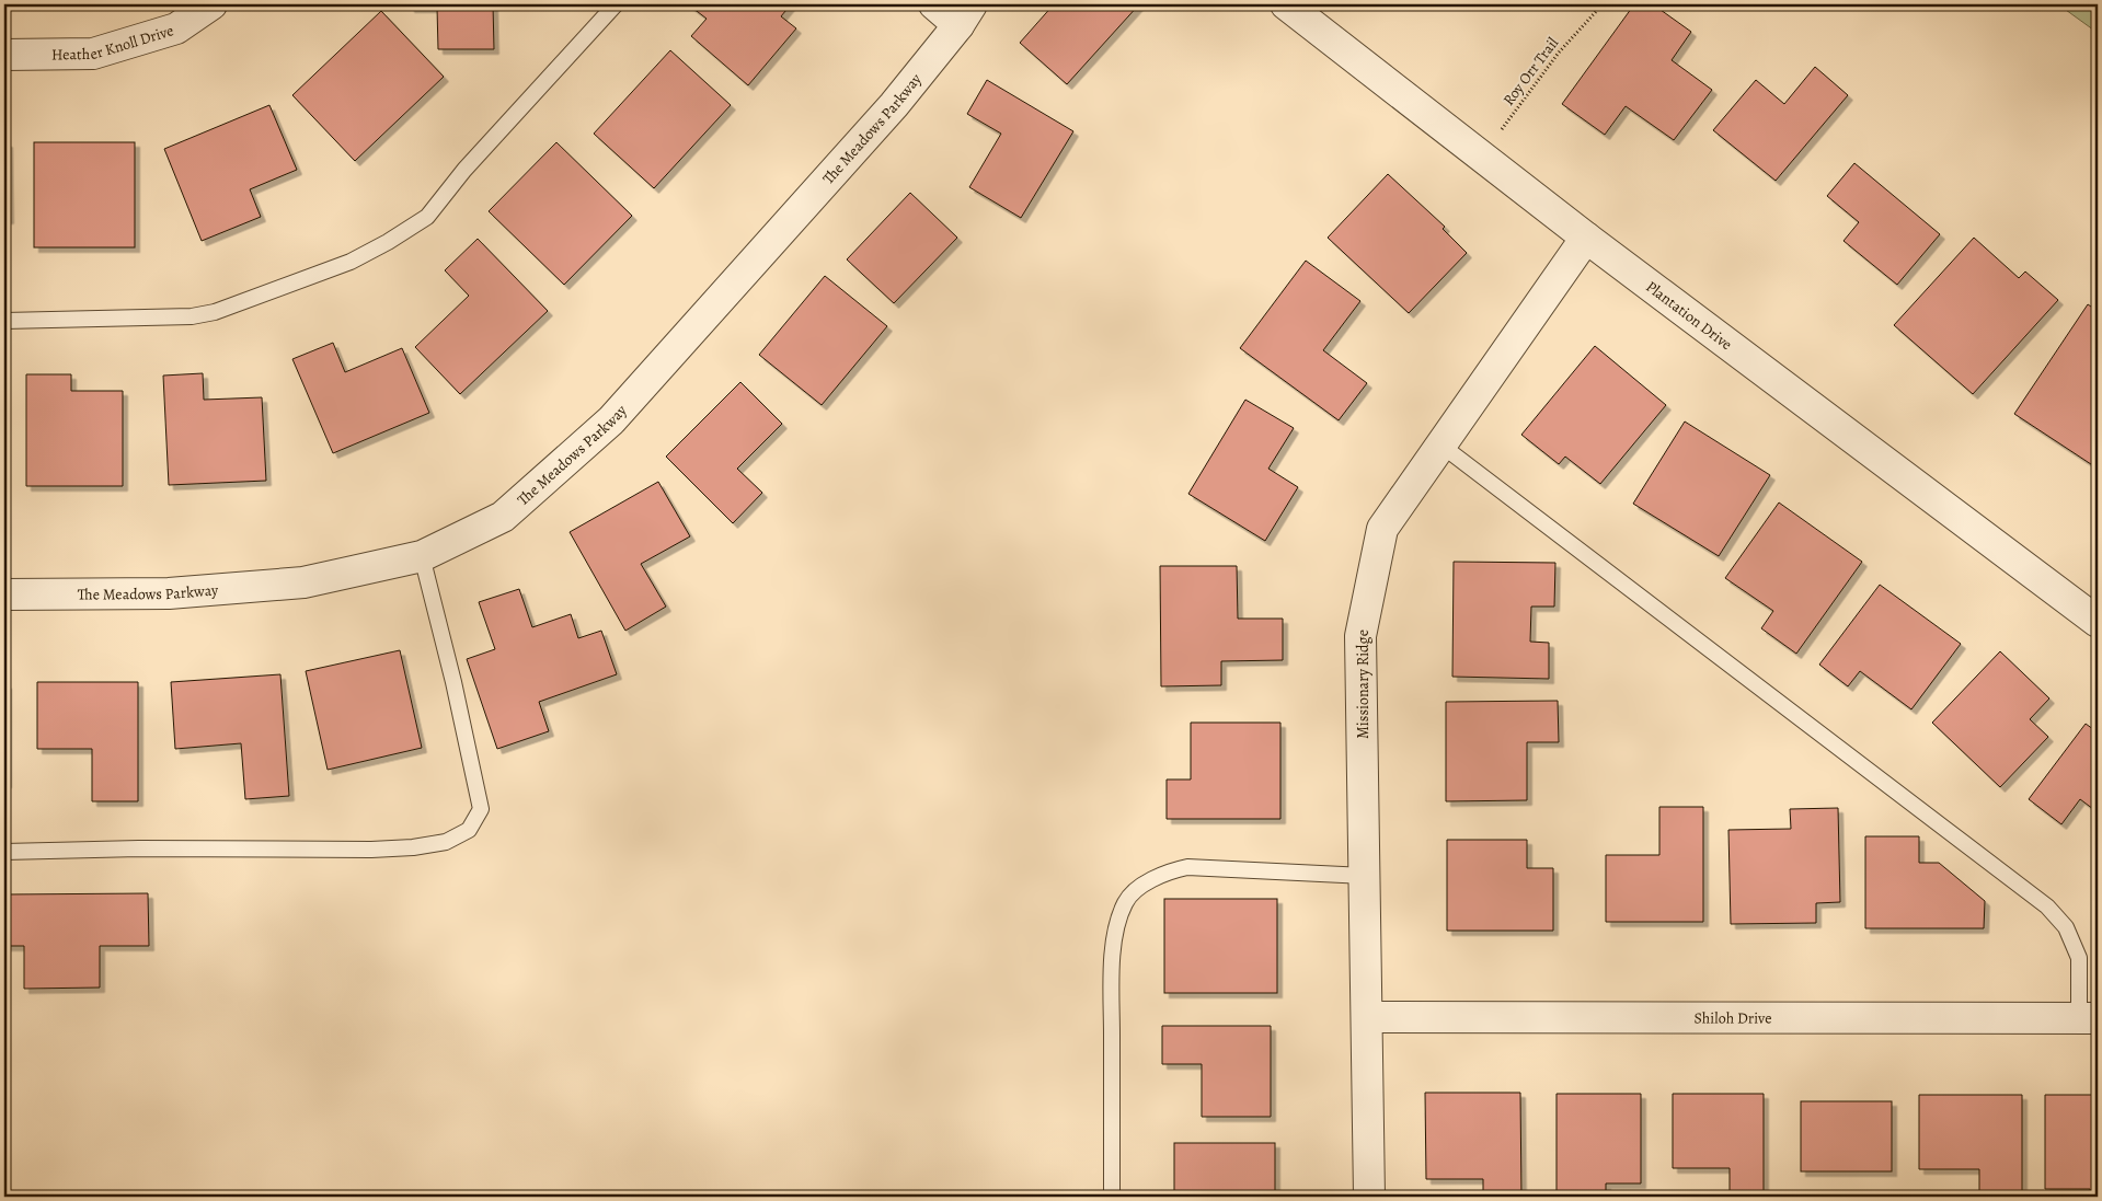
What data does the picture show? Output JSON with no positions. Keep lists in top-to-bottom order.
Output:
{
  "streets": {
    "street": [
      "Heather Knoll Drive",
      "The Meadows Parkway",
      "Plantation Drive",
      "Missionary Ridge",
      "Shiloh Drive"
    ],
    "path": ["Roy Orr Trail"]
  },
  "crossings": [
    ["Roy Orr Trail", "Plantation Drive"],
    ["Plantation Drive", "Missionary Ridge"],
    ["Missionary Ridge", "Shiloh Drive"]
  ]
}
